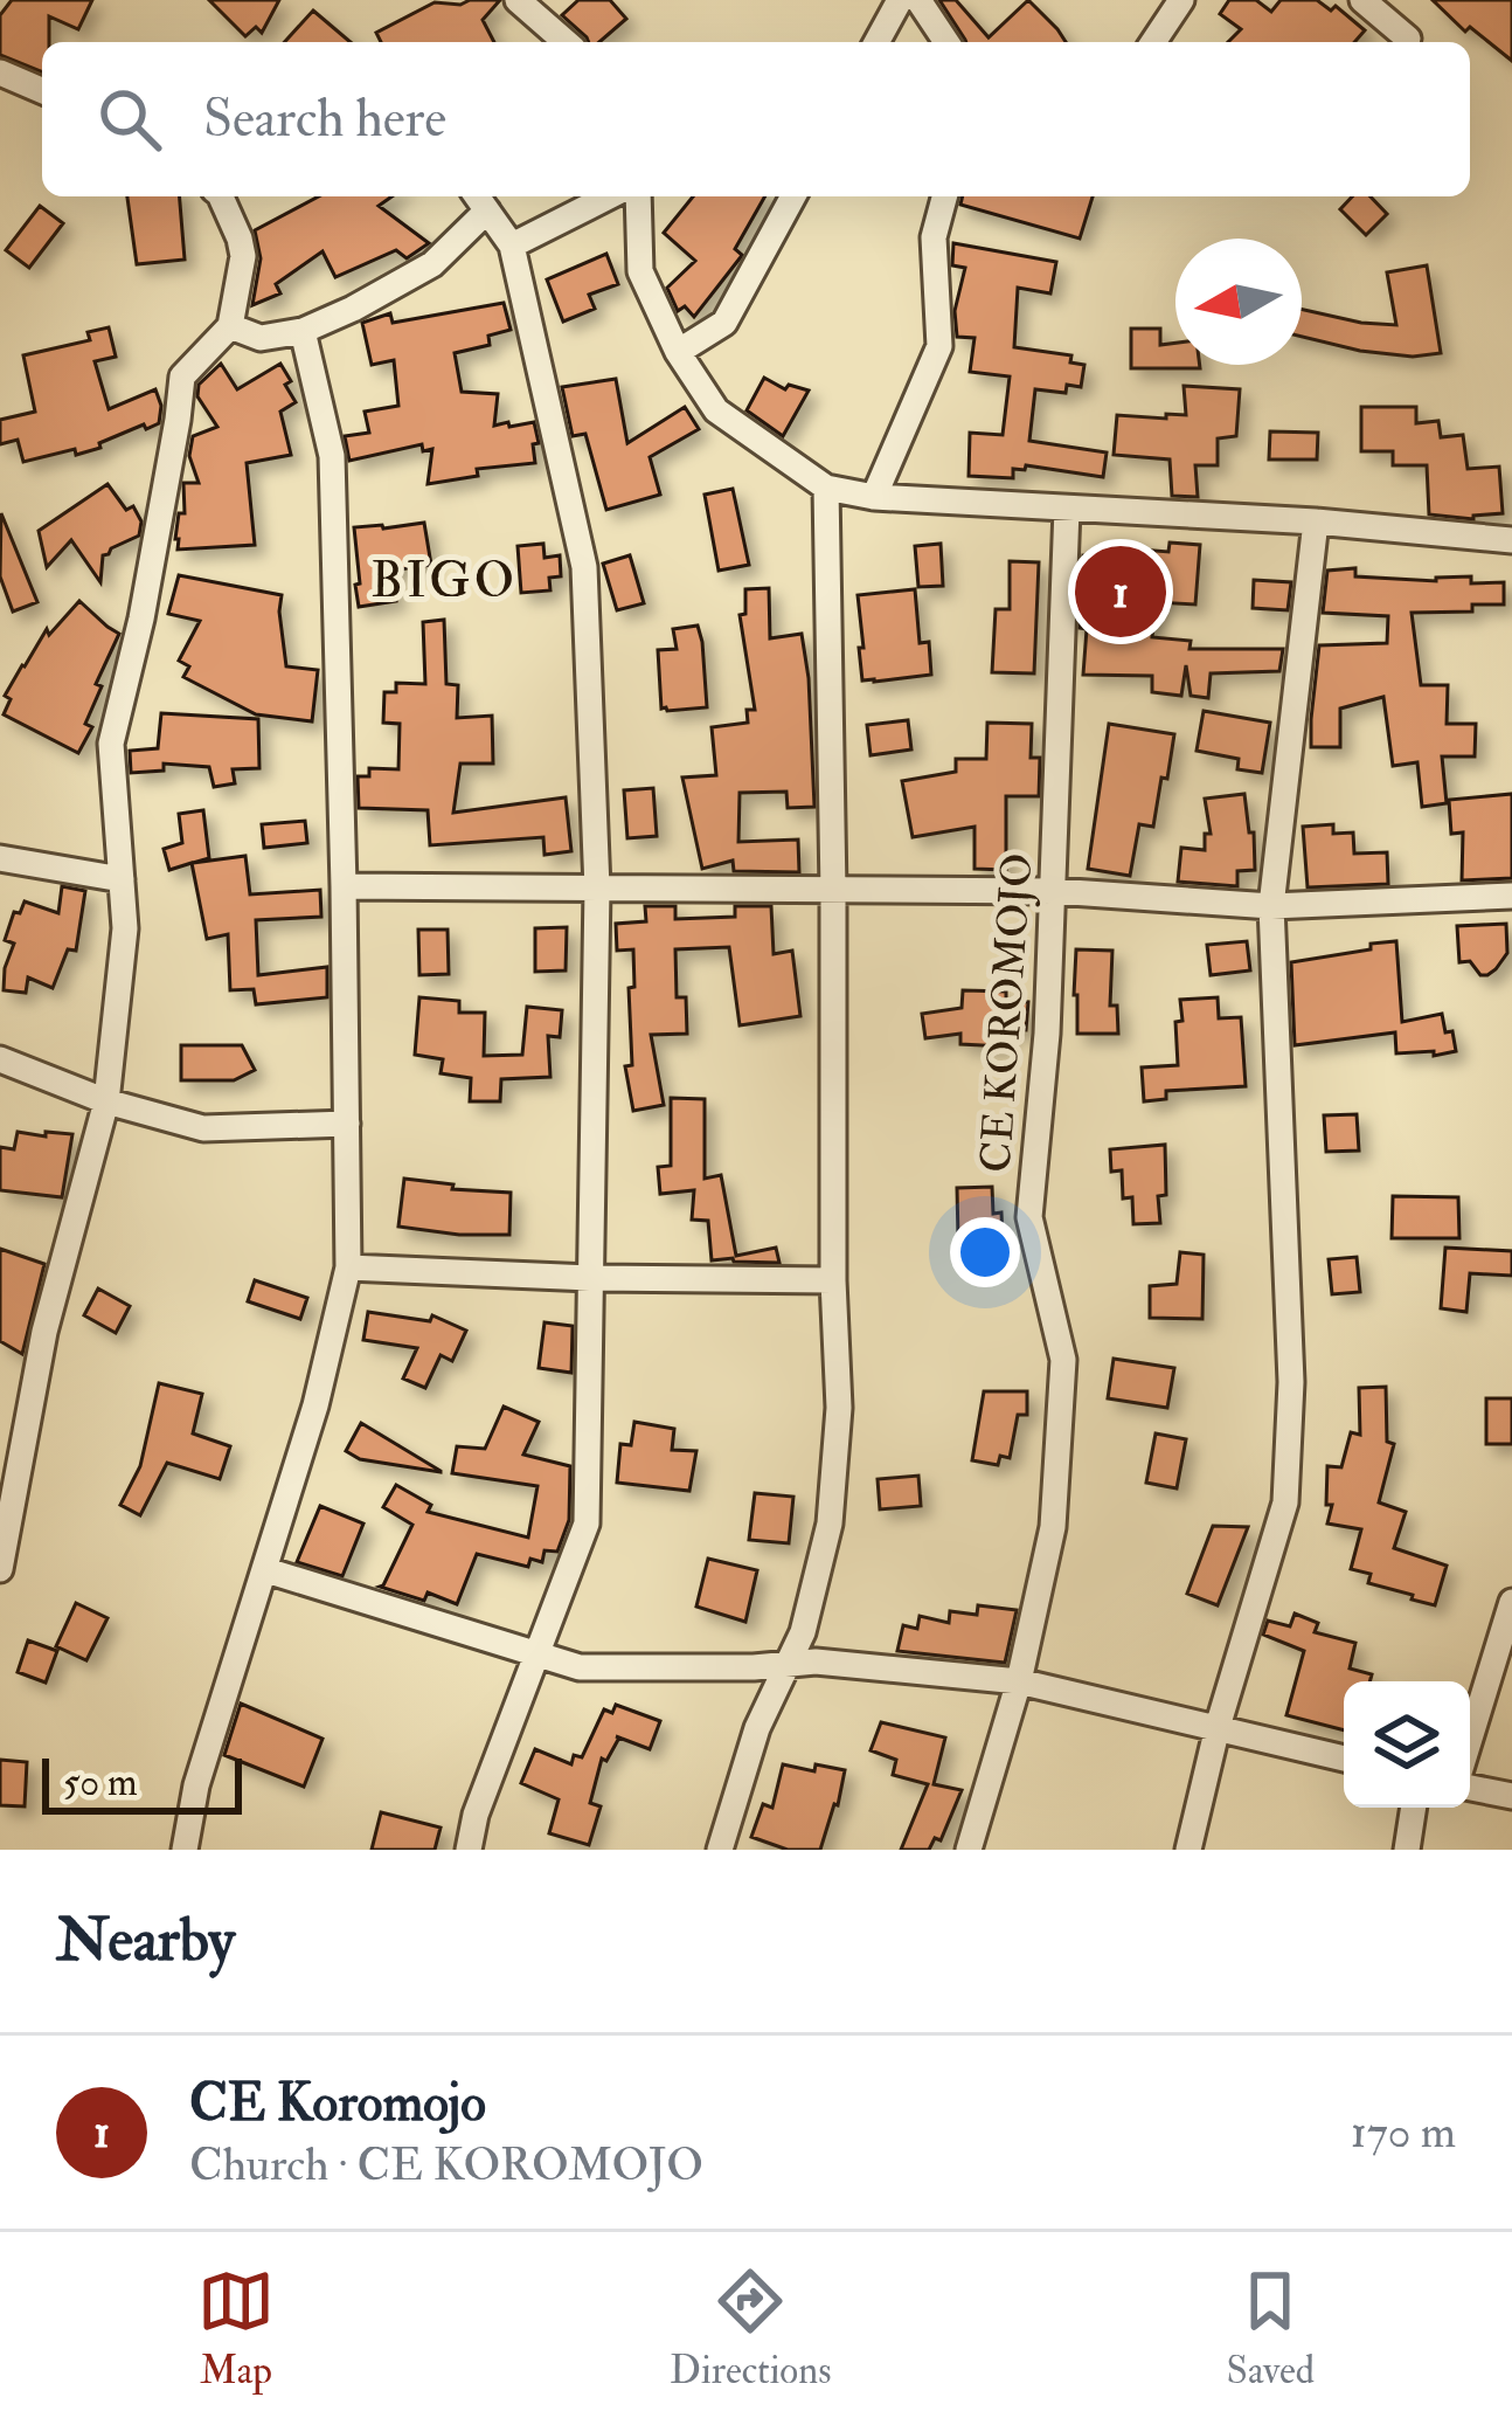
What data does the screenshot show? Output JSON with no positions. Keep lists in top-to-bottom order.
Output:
{
  "streets": {
    "street": ["CE KOROMOJO"]
  },
  "districts": ["BIGO"],
  "scale_bar": "50 m",
  "north": "left",
  "page": {
    "search": "Search here",
    "pins": "1",
    "scale": "50 m",
    "heading": "Nearby",
    "list": [
      {
        "mark": "1",
        "name": "CE Koromojo",
        "note": "Church · CE KOROMOJO",
        "value": "170 m"
      }
    ],
    "nav": ["Map", "Directions", "Saved"]
  }
}
